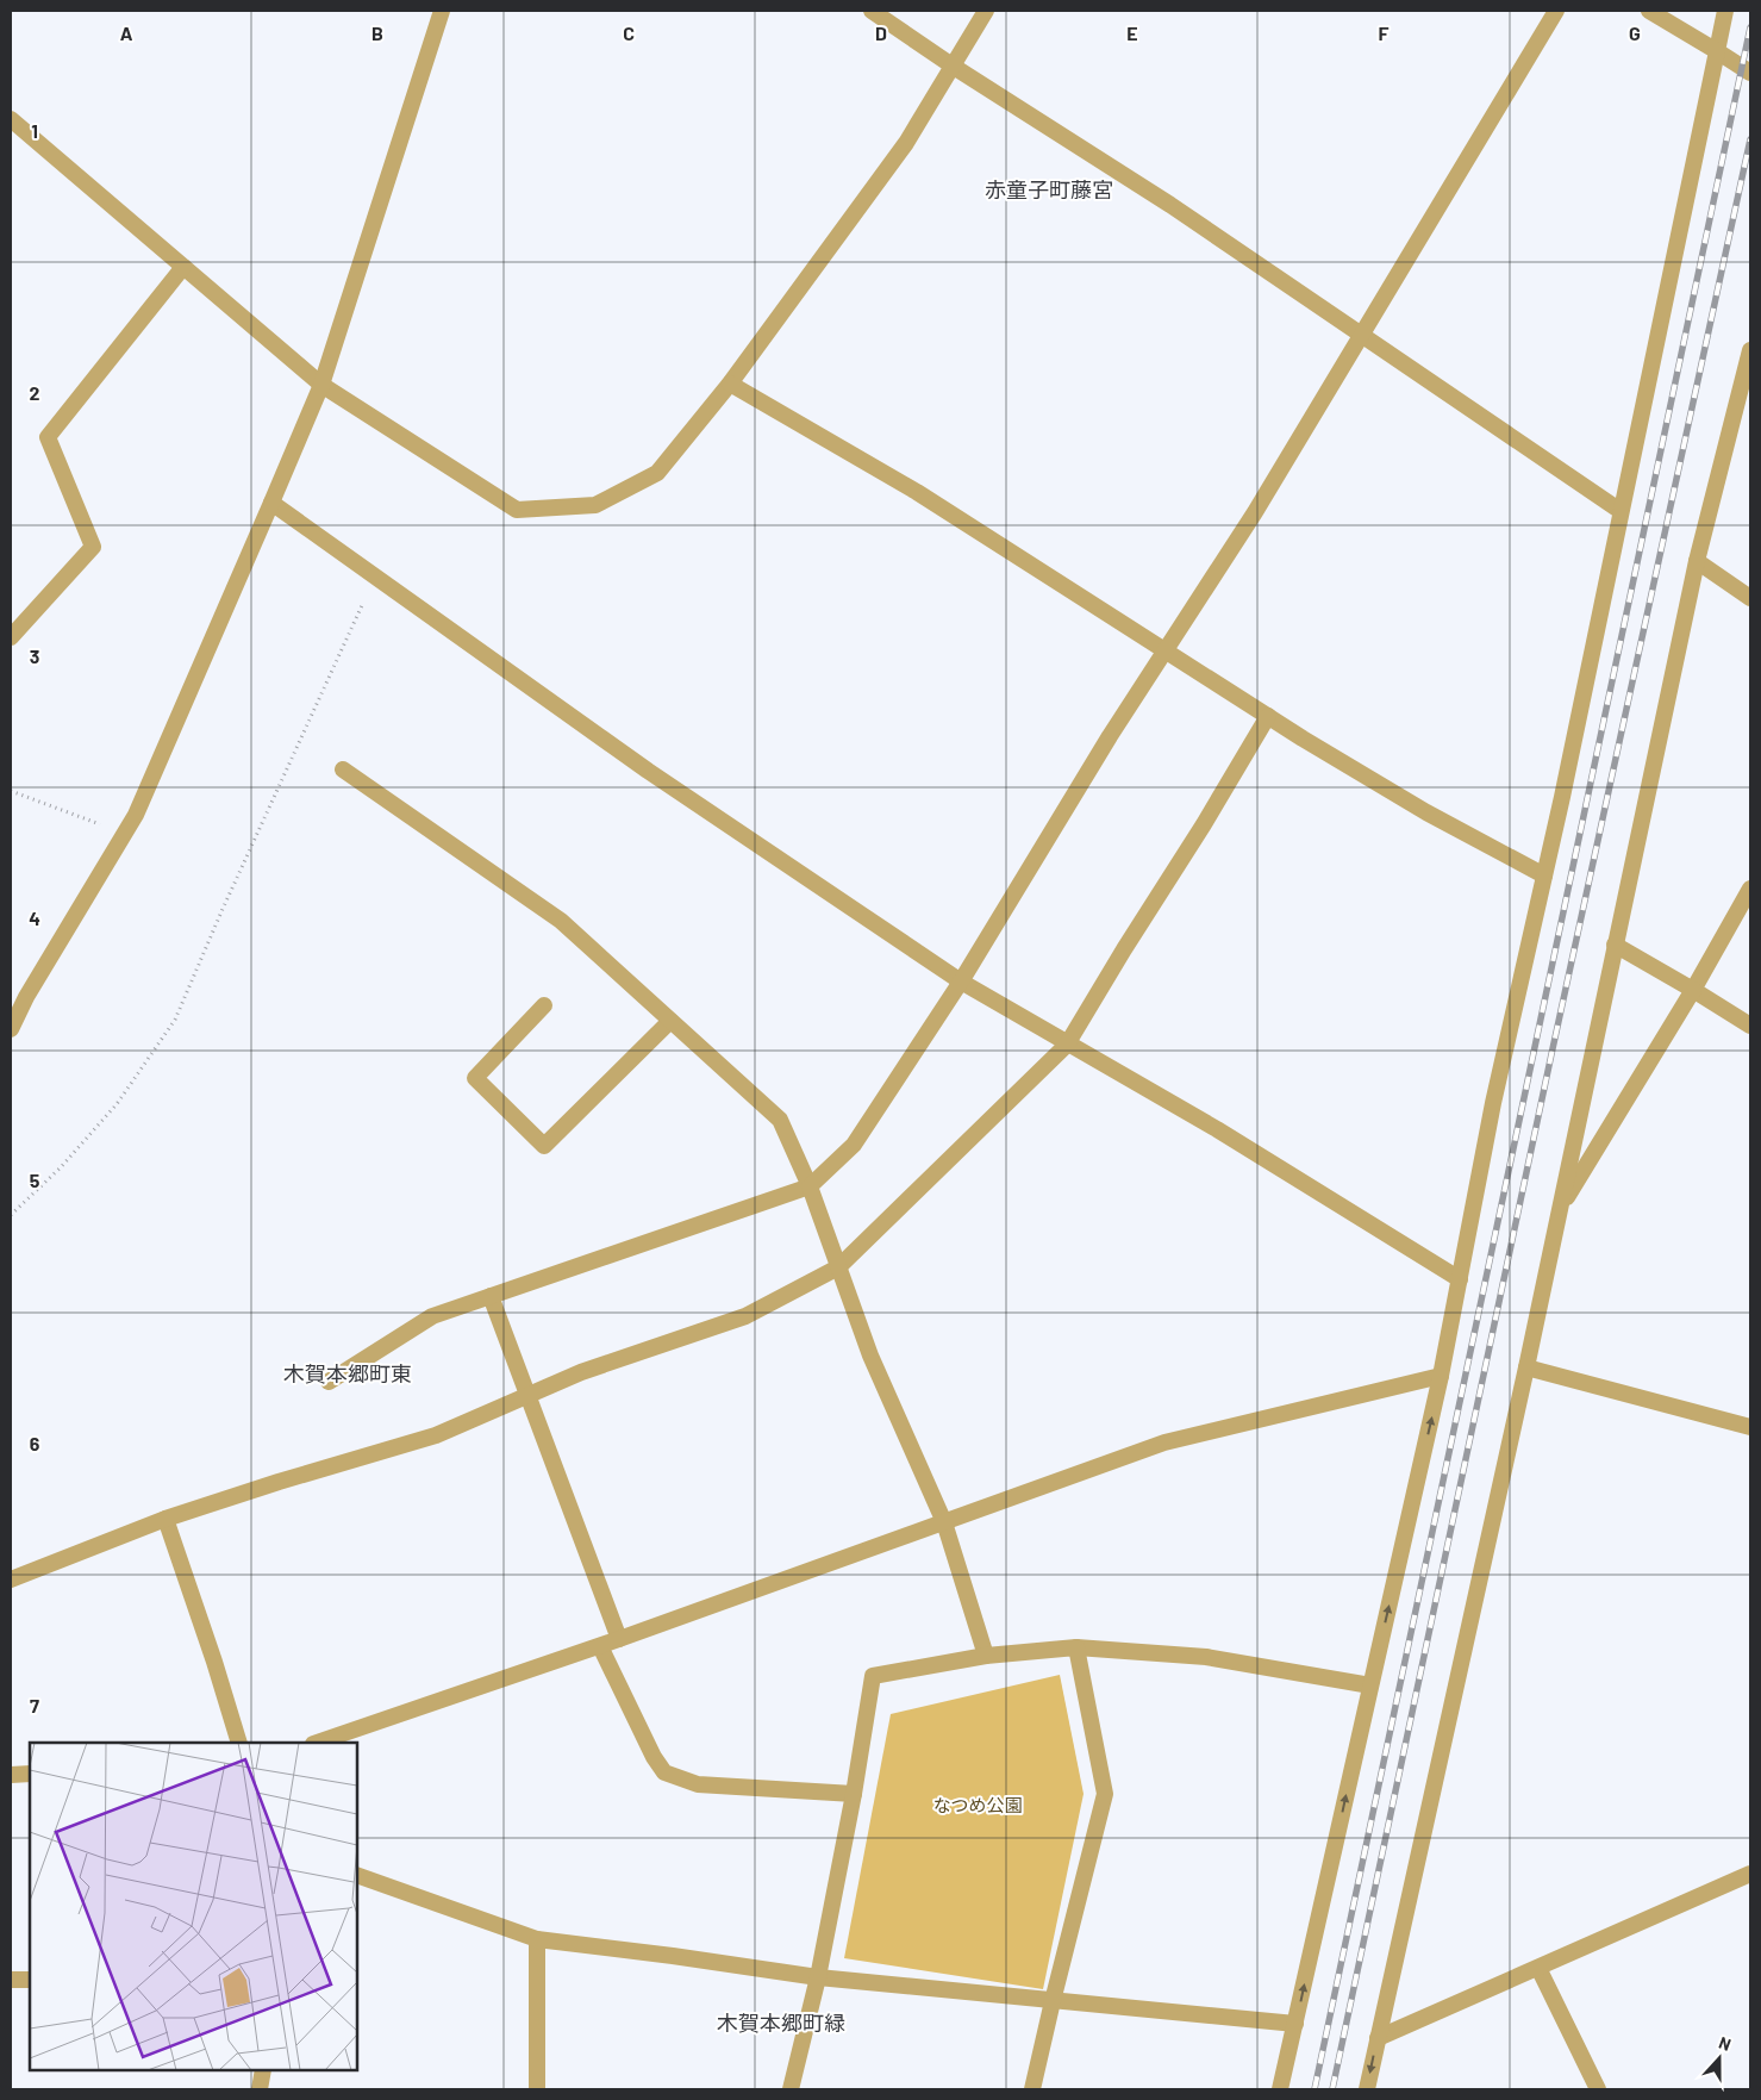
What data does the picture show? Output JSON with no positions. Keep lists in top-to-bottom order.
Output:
{
  "districts": ["赤童子町藤宮", "木賀本郷町東", "木賀本郷町緑"],
  "parks": ["なつめ公園"],
  "north": "top",
  "grid": {
    "columns": [
      "A",
      "B",
      "C",
      "D",
      "E",
      "F",
      "G"
    ],
    "rows": [
      "1",
      "2",
      "3",
      "4",
      "5",
      "6",
      "7"
    ]
  }
}
